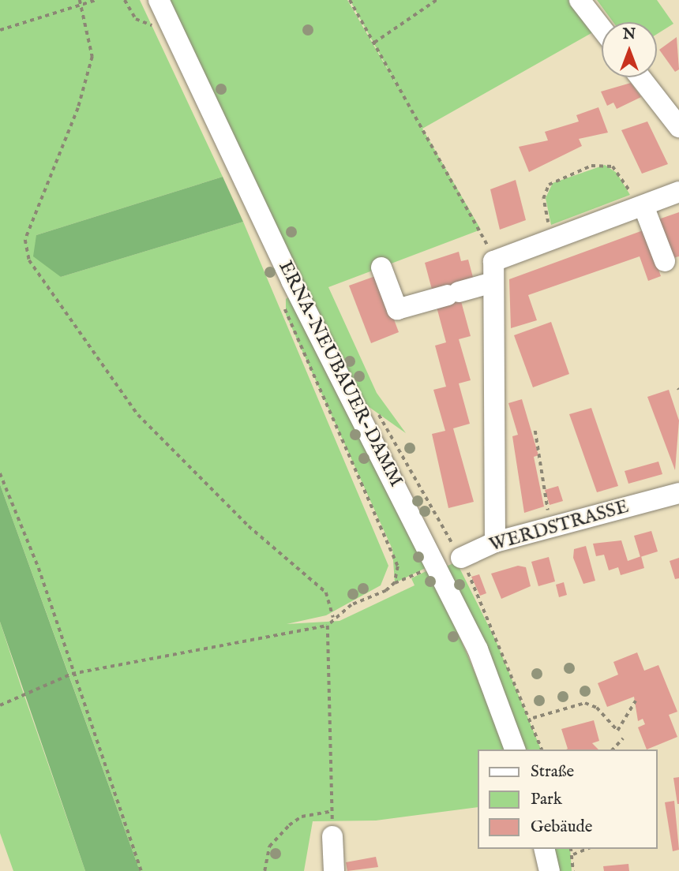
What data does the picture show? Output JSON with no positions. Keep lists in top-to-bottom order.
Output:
{
  "streets": {
    "street": ["ERNA-NEUBAUER-DAMM", "WERDSTRASSE"]
  },
  "legend": ["Straße", "Park", "Gebäude"],
  "north": "top"
}
